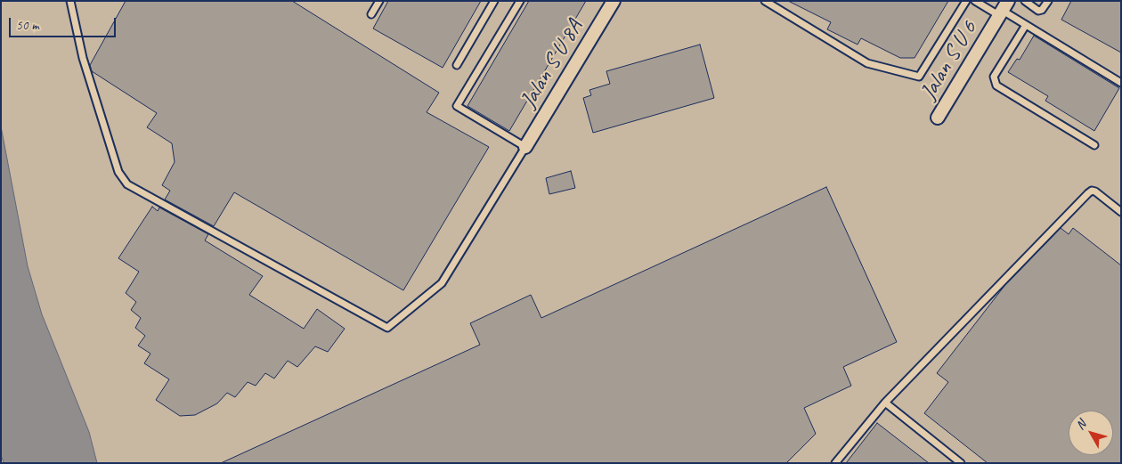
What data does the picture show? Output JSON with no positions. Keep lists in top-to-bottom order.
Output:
{
  "streets": {
    "street": ["Jalan S U 6", "Jalan S U 8A"]
  },
  "scale_bar": "50 m",
  "north": "top left"
}
